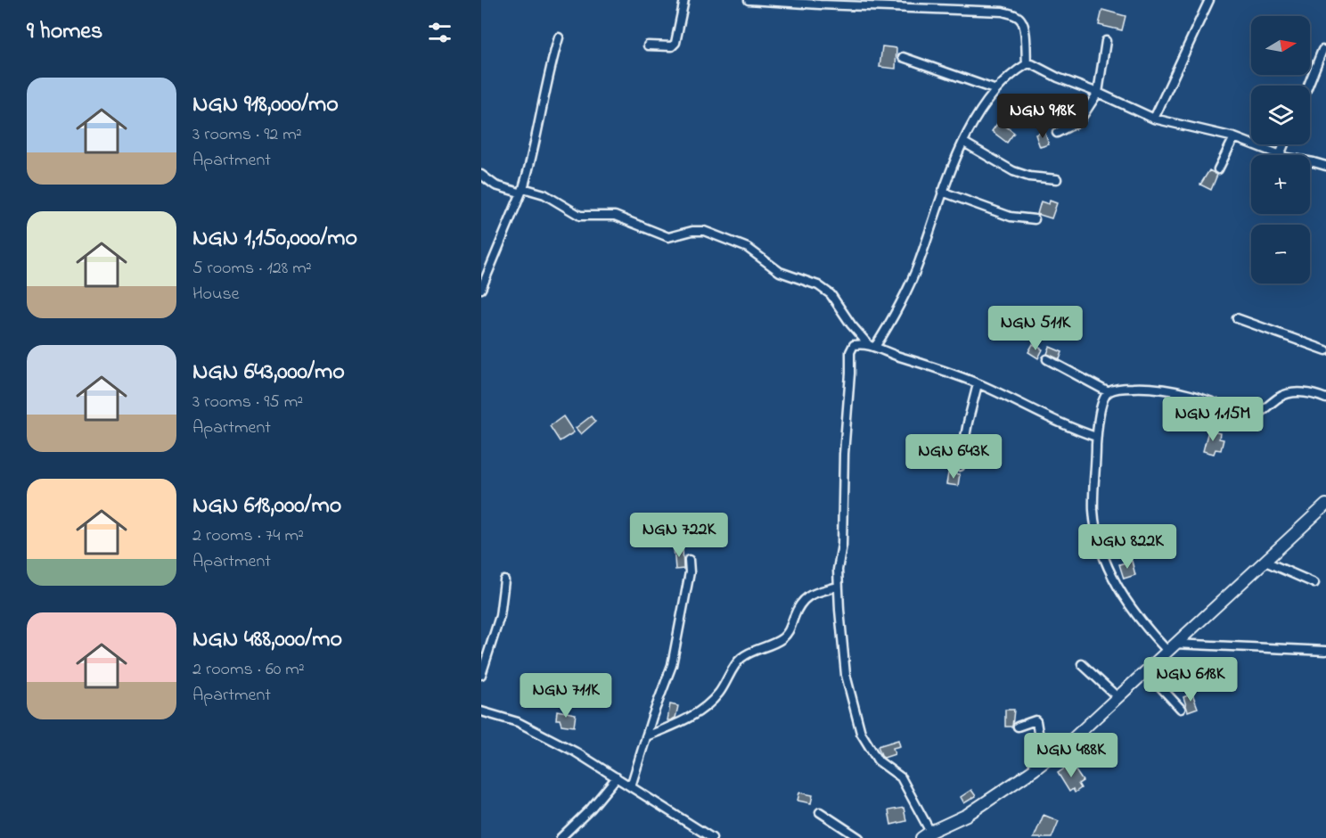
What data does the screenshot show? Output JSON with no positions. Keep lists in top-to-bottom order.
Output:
{
  "north": "right",
  "page": {
    "heading": "9 homes",
    "map_buttons": ["+", "−"],
    "list": [
      {
        "name": "NGN 918,000/mo",
        "note": "3 rooms · 92 m² · Apartment"
      },
      {
        "name": "NGN 1,150,000/mo",
        "note": "5 rooms · 128 m² · House"
      },
      {
        "name": "NGN 643,000/mo",
        "note": "3 rooms · 95 m² · Apartment"
      },
      {
        "name": "NGN 618,000/mo",
        "note": "2 rooms · 74 m² · Apartment"
      },
      {
        "name": "NGN 488,000/mo",
        "note": "2 rooms · 60 m² · Apartment"
      }
    ],
    "price": [
      "NGN 918K",
      "NGN 511K",
      "NGN 1.15M",
      "NGN 643K",
      "NGN 722K",
      "NGN 822K",
      "NGN 618K",
      "NGN 711K",
      "NGN 488K"
    ]
  }
}
